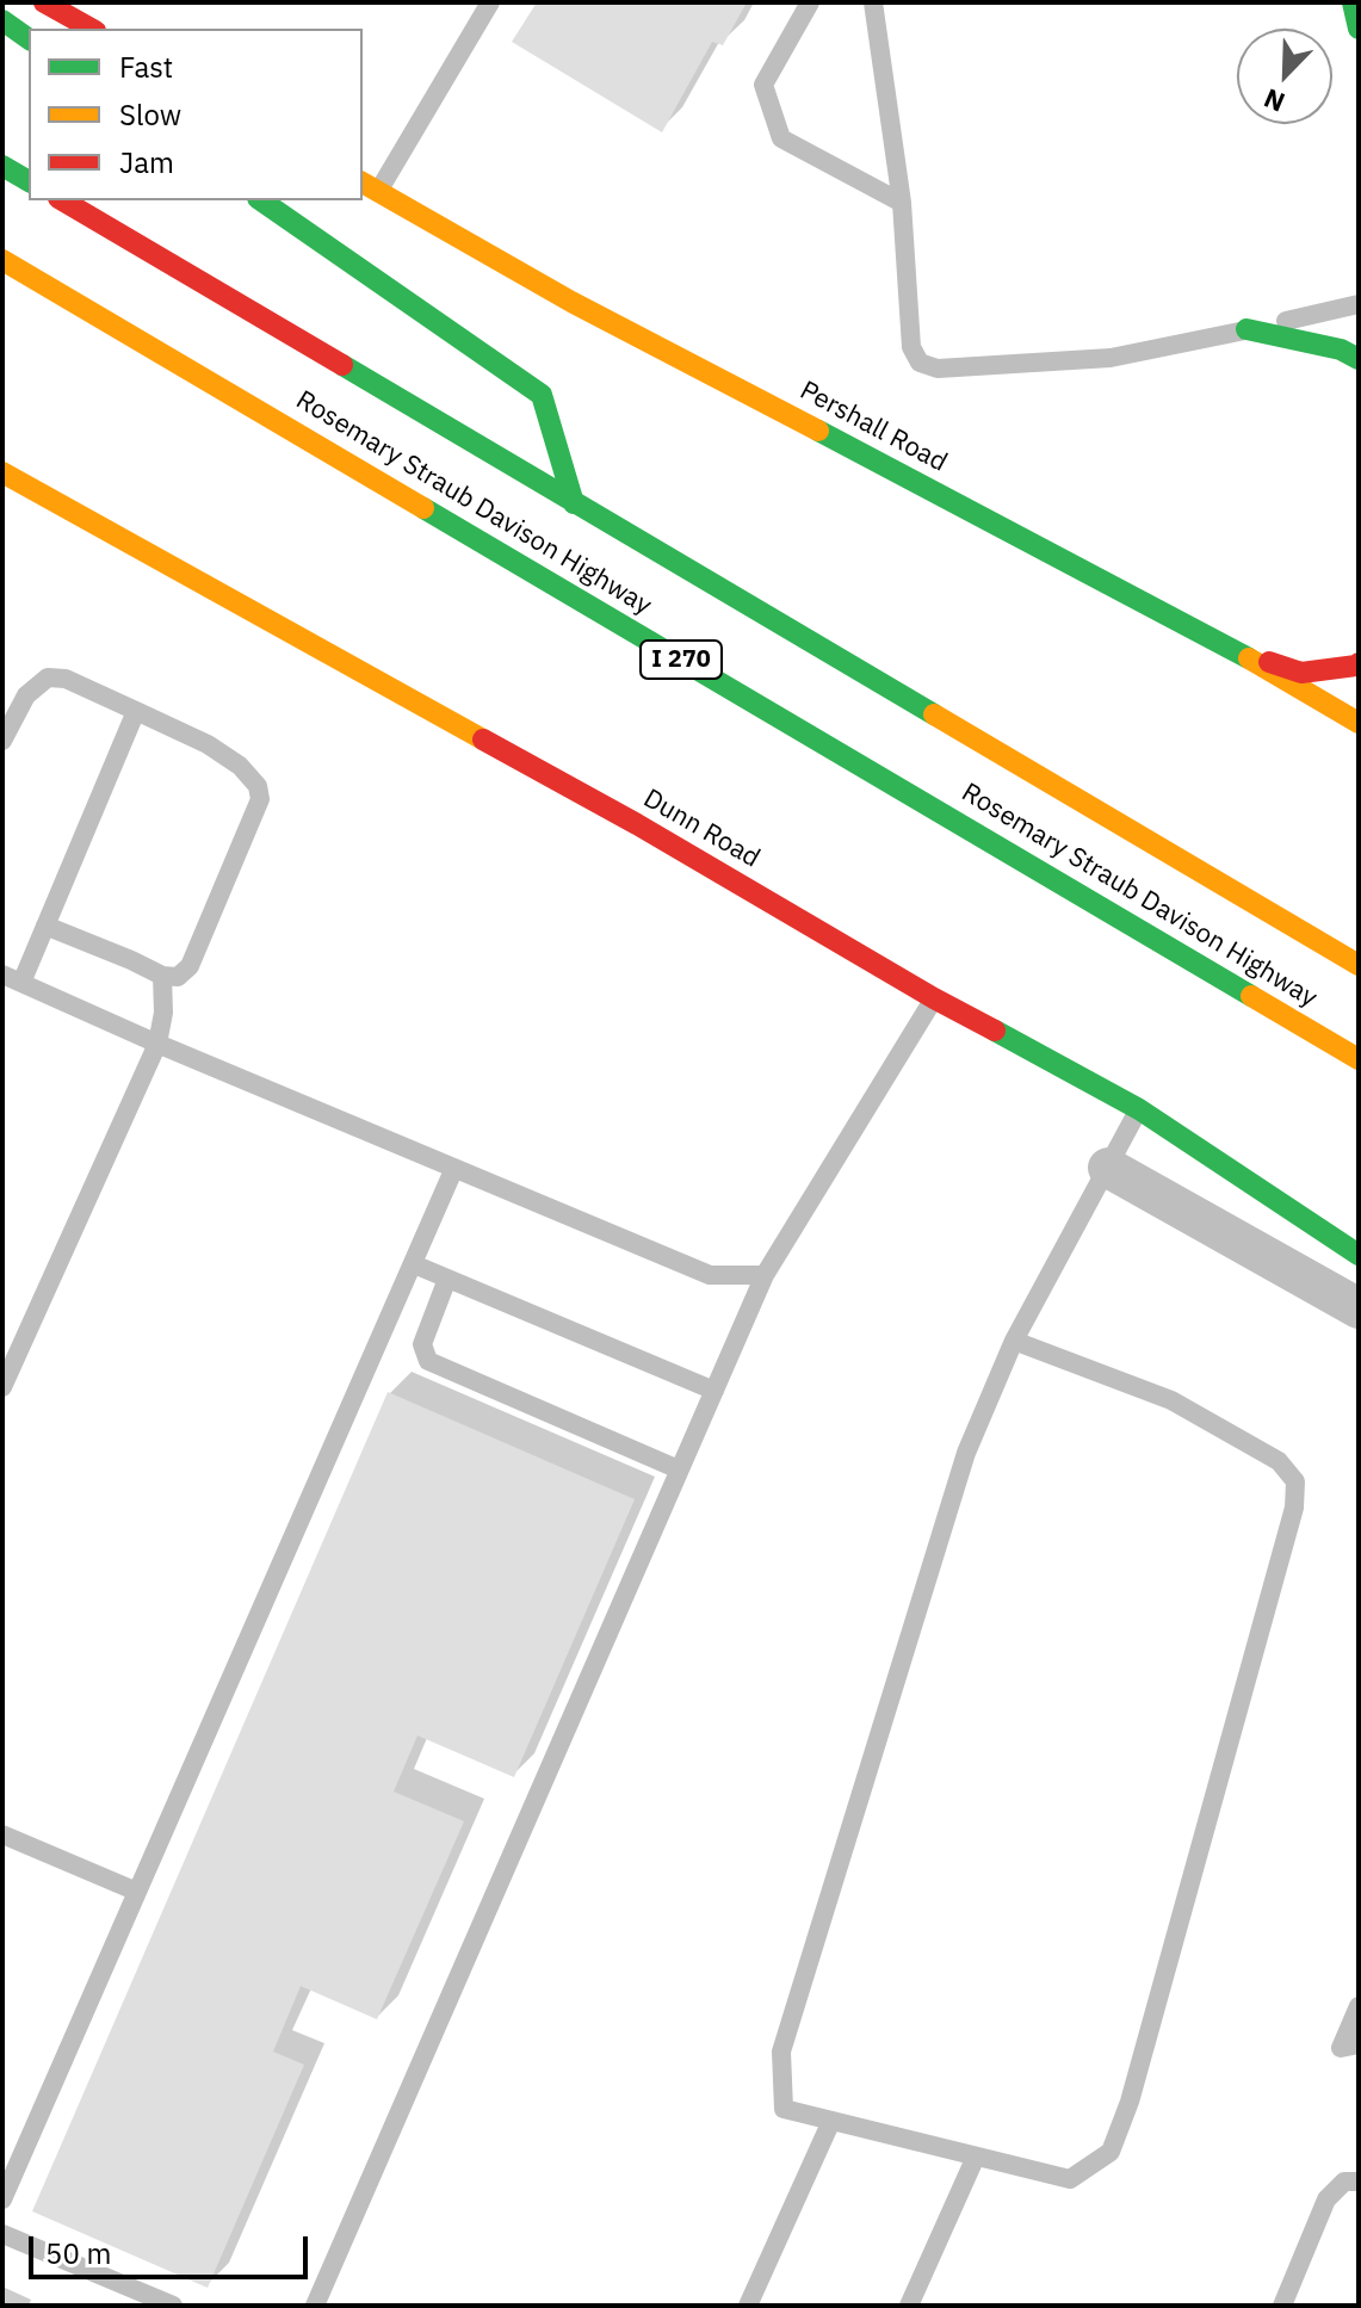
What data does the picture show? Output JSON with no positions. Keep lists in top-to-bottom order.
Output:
{
  "streets": {
    "main road": [
      "Pershall Road",
      "Rosemary Straub Davison Highway",
      "I 270",
      "Dunn Road"
    ]
  },
  "legend": ["Fast", "Slow", "Jam"],
  "scale_bar": "50 m",
  "north": "bottom left"
}
